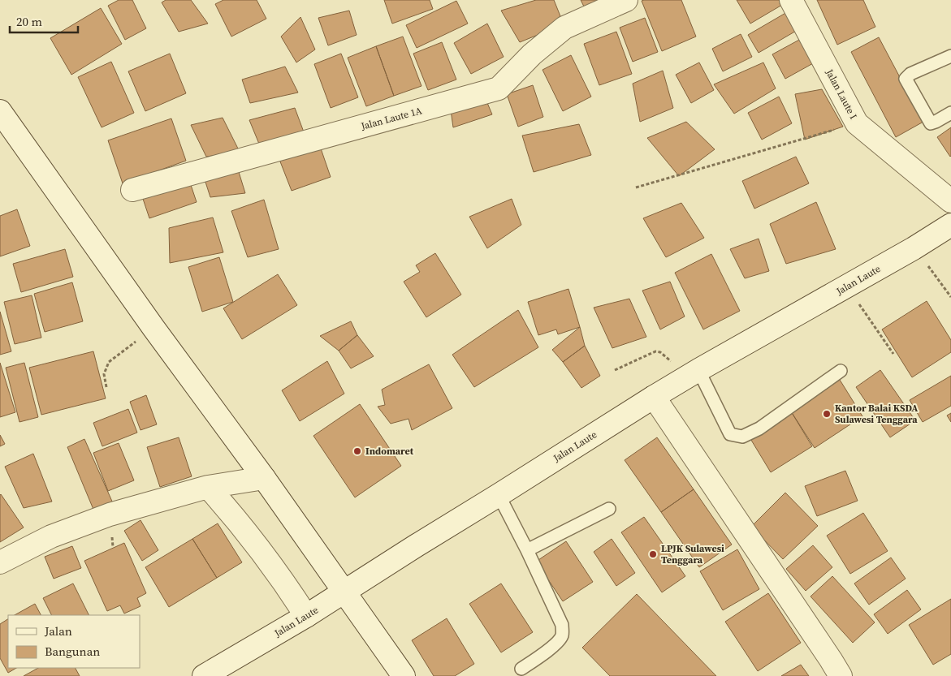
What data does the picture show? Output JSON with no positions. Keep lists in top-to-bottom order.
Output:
{
  "streets": {
    "street": ["Jalan Laute I", "Jalan Laute 1A", "Jalan Laute"]
  },
  "places": ["Kantor Balai KSDA Sulawesi Tenggara", "Indomaret", "LPJK Sulawesi Tenggara"],
  "legend": ["Jalan", "Bangunan"],
  "scale_bar": "20 m"
}
